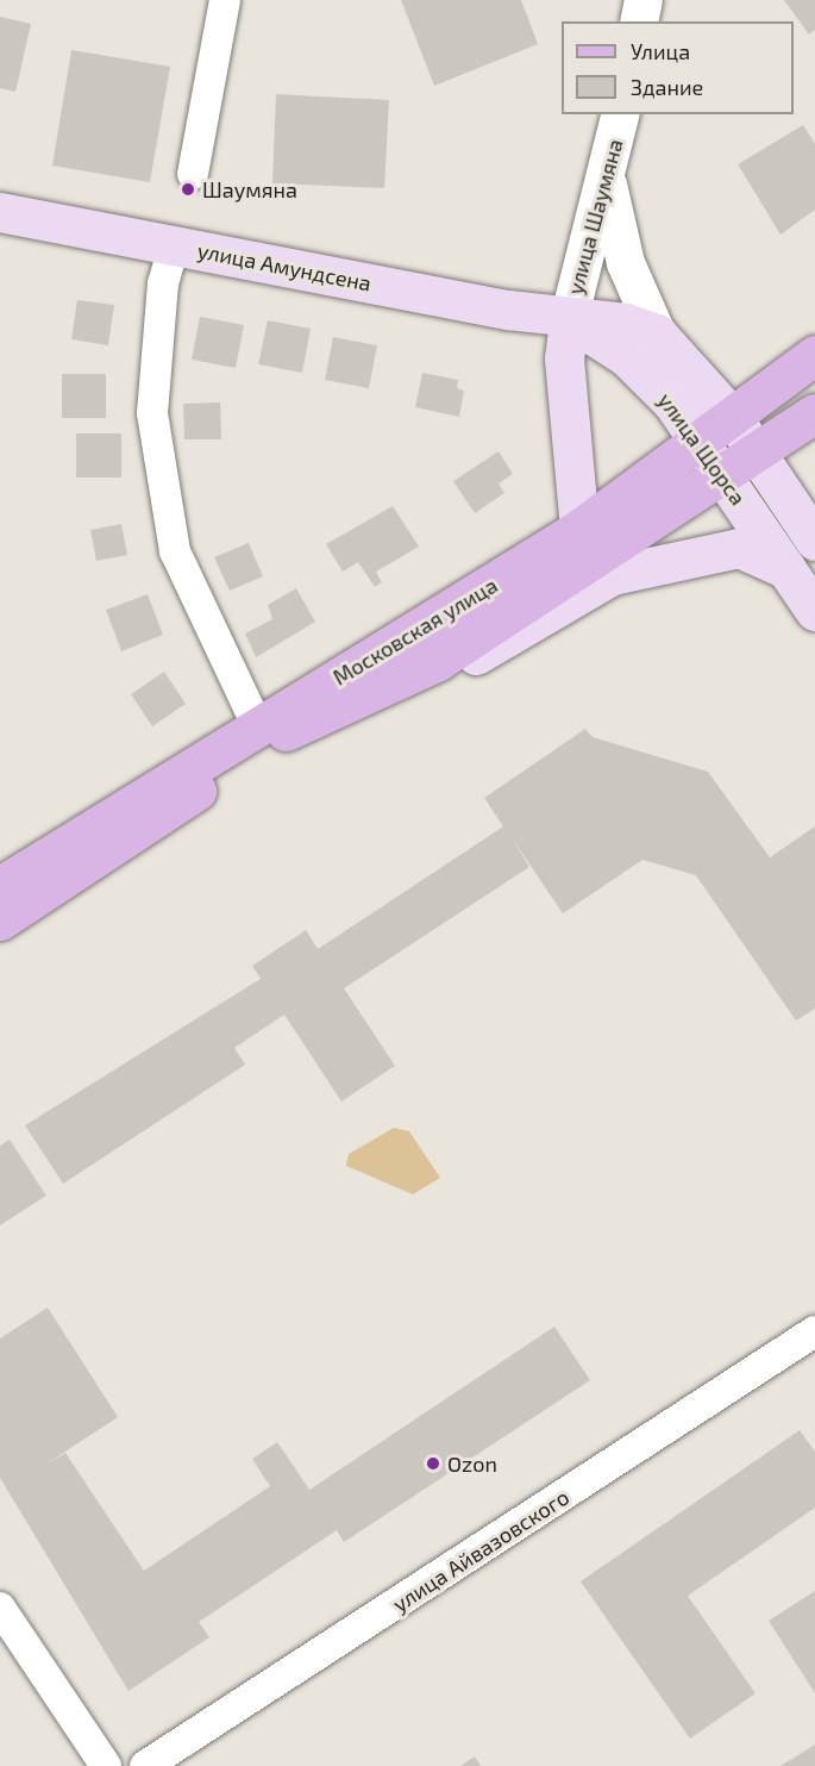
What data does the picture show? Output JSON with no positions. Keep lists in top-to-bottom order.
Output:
{
  "streets": {
    "main road": ["улица Амундсена", "улица Щорса", "Московская улица"],
    "street": ["улица Шаумяна", "улица Айвазовского"]
  },
  "crossings": [
    ["улица Шаумяна", "улица Амундсена"],
    ["улица Шаумяна", "улица Щорса"],
    ["улица Амундсена", "улица Щорса"],
    ["улица Щорса", "Московская улица"]
  ],
  "places": ["Шаумяна", "Ozon"],
  "legend": ["Улица", "Здание"]
}
